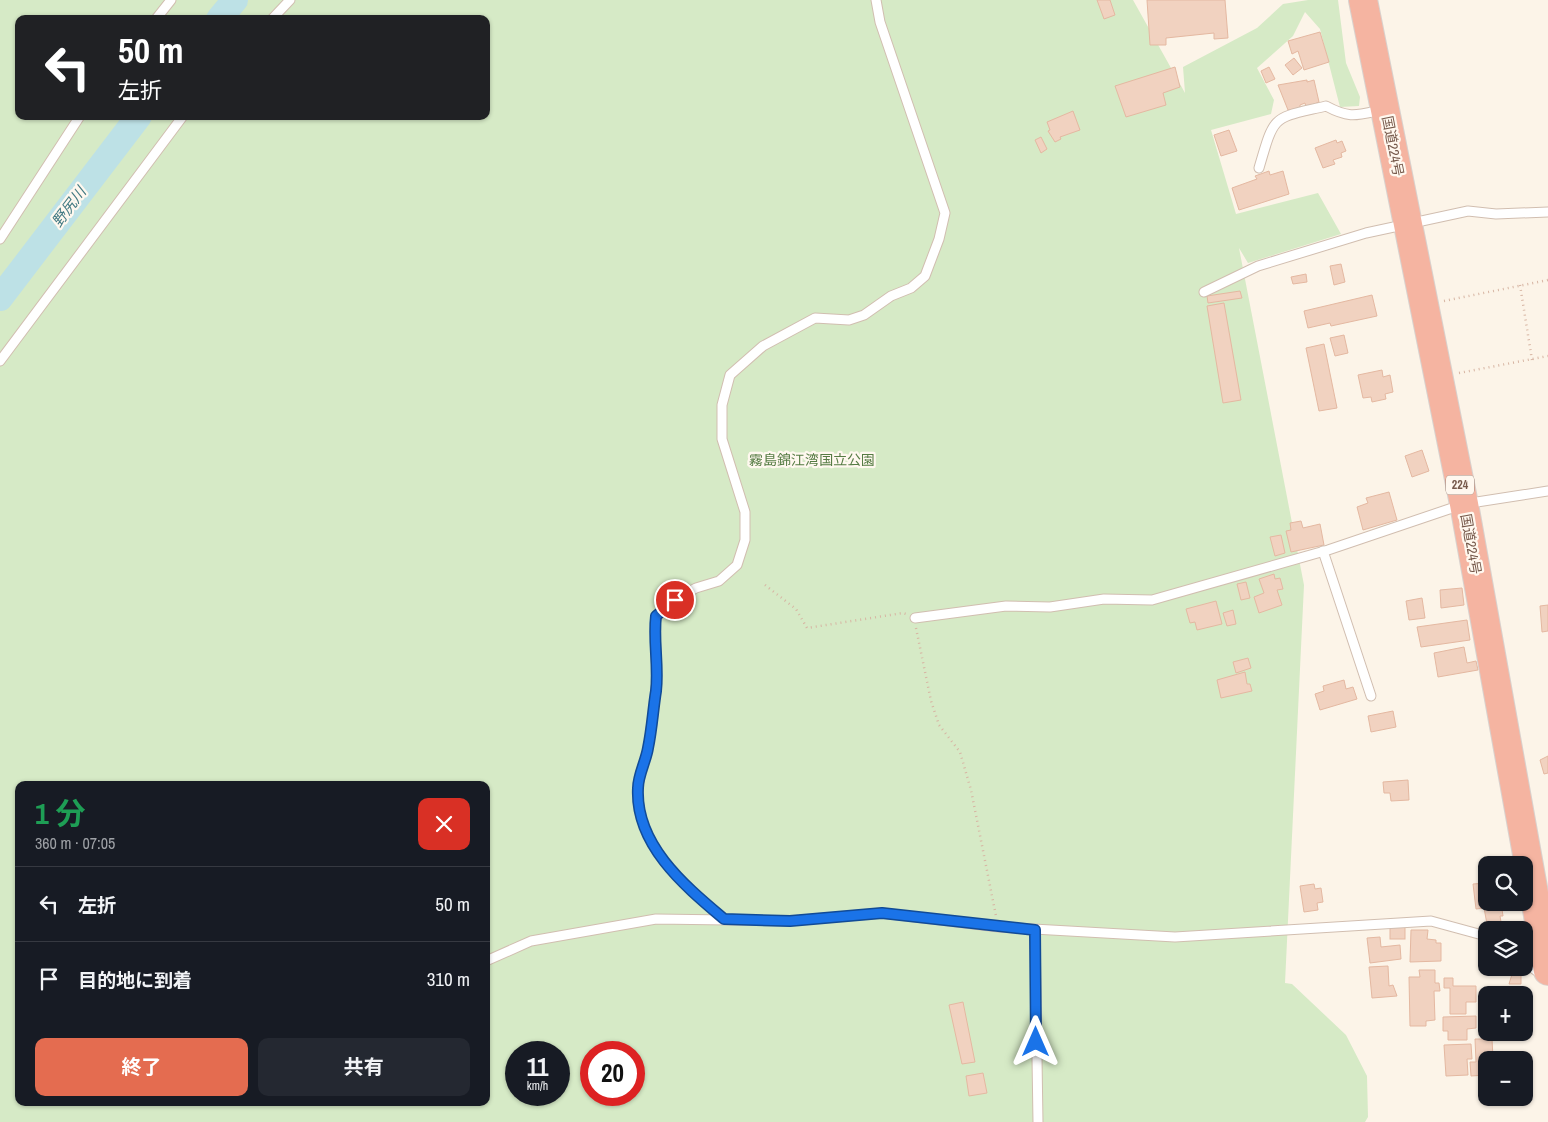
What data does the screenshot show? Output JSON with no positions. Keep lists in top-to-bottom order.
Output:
{
  "streets": {
    "highway": ["国道224号", "224"]
  },
  "water": ["野尻川"],
  "parks": ["霧島錦江湾国立公園"],
  "page": {
    "turn": ["50 m", "左折"],
    "heading": ["1 分", "360 m · 07:05"],
    "map_buttons": ["+", "−"],
    "list": [
      {
        "name": "左折",
        "value": "50 m"
      },
      {
        "name": "目的地に到着",
        "value": "310 m"
      }
    ],
    "buttons": ["終了", "共有"],
    "speed": "11 km/h",
    "limit": "20"
  }
}
